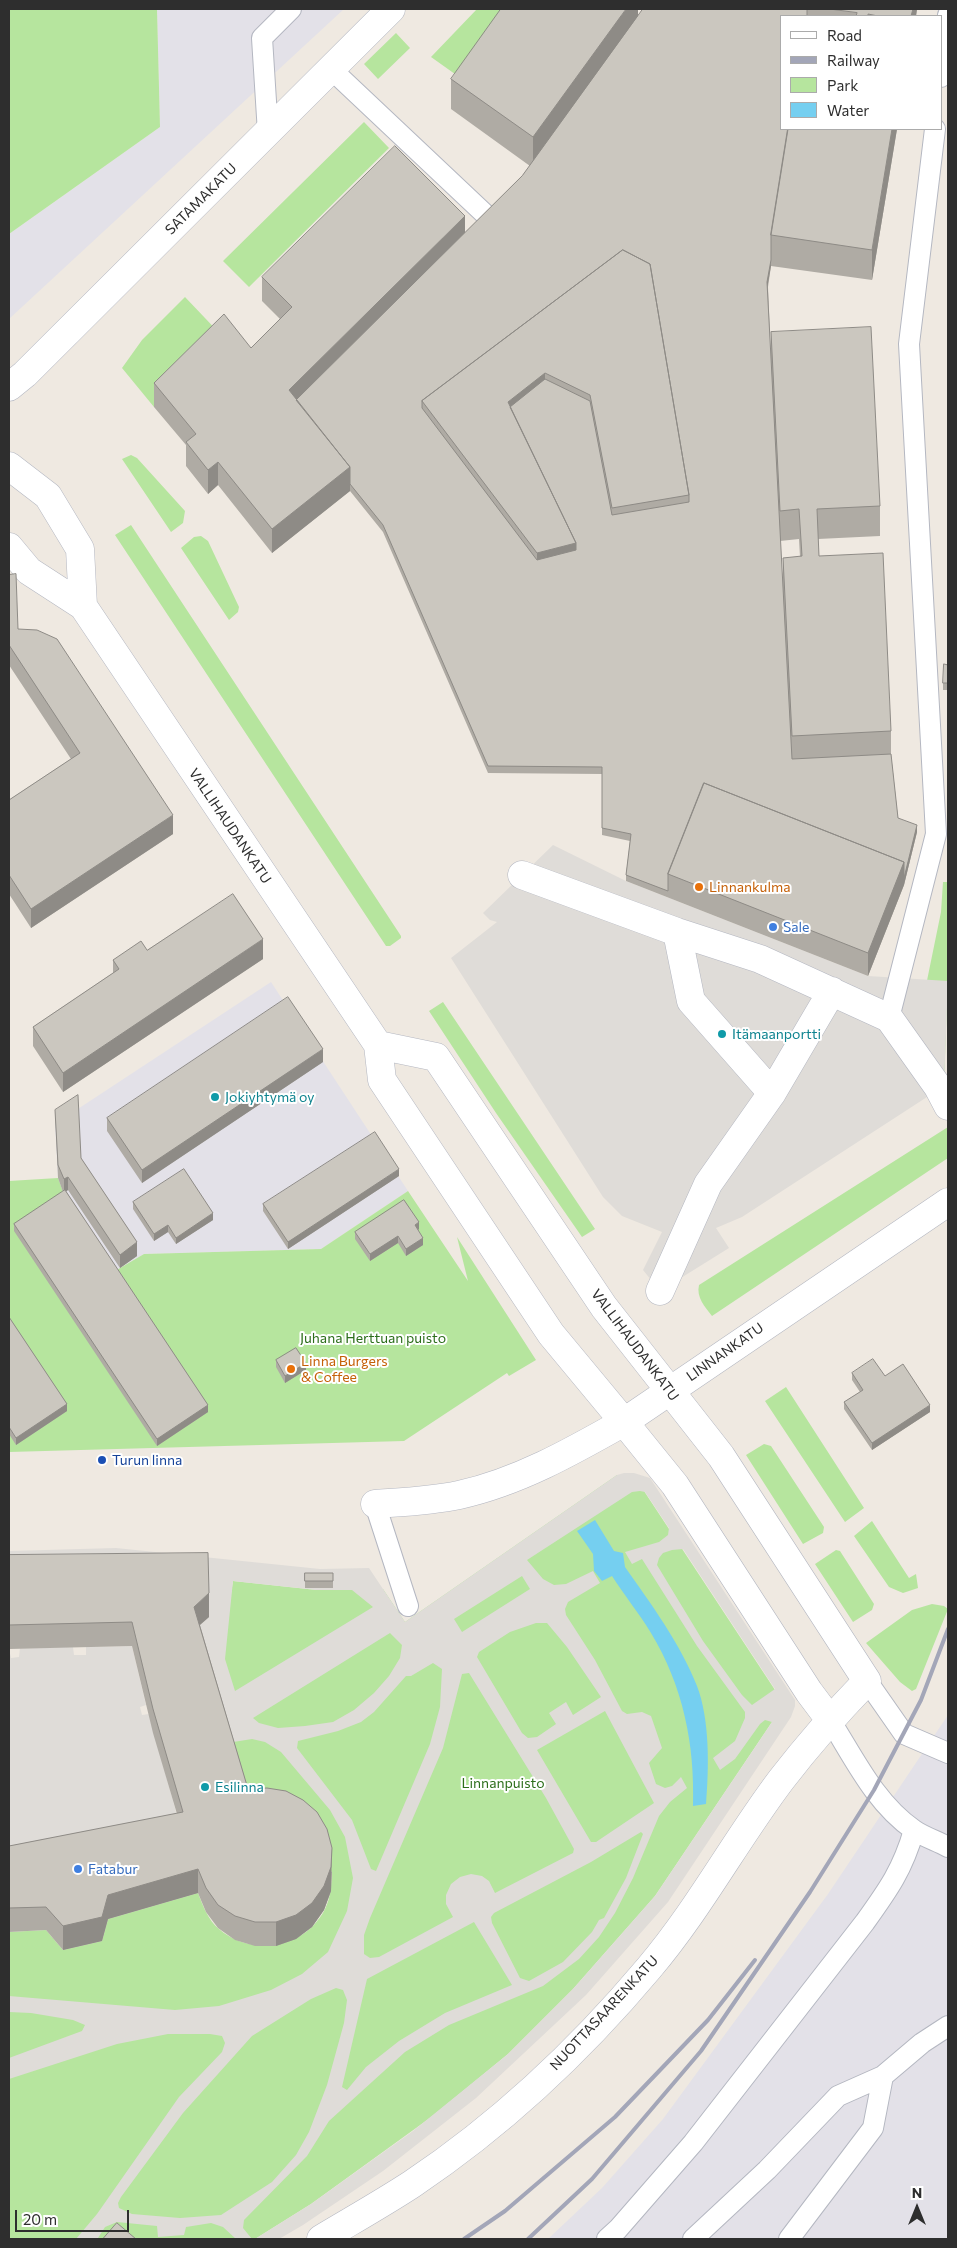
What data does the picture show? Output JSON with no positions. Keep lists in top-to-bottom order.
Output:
{
  "streets": {
    "street": [
      "SATAMAKATU",
      "VALLIHAUDANKATU",
      "LINNANKATU",
      "NUOTTASAARENKATU"
    ]
  },
  "crossings": [
    ["VALLIHAUDANKATU", "LINNANKATU"],
    ["VALLIHAUDANKATU", "NUOTTASAARENKATU"]
  ],
  "parks": ["Juhana Herttuan puisto", "Linnanpuisto"],
  "places": [
    "Linnankulma",
    "Sale",
    "Itämaanportti",
    "Jokiyhtymä oy",
    "Linna Burgers & Coffee",
    "Turun linna",
    "Esilinna",
    "Fatabur"
  ],
  "legend": [
    "Road",
    "Railway",
    "Park",
    "Water"
  ],
  "scale_bar": "20 m",
  "north": "top"
}
